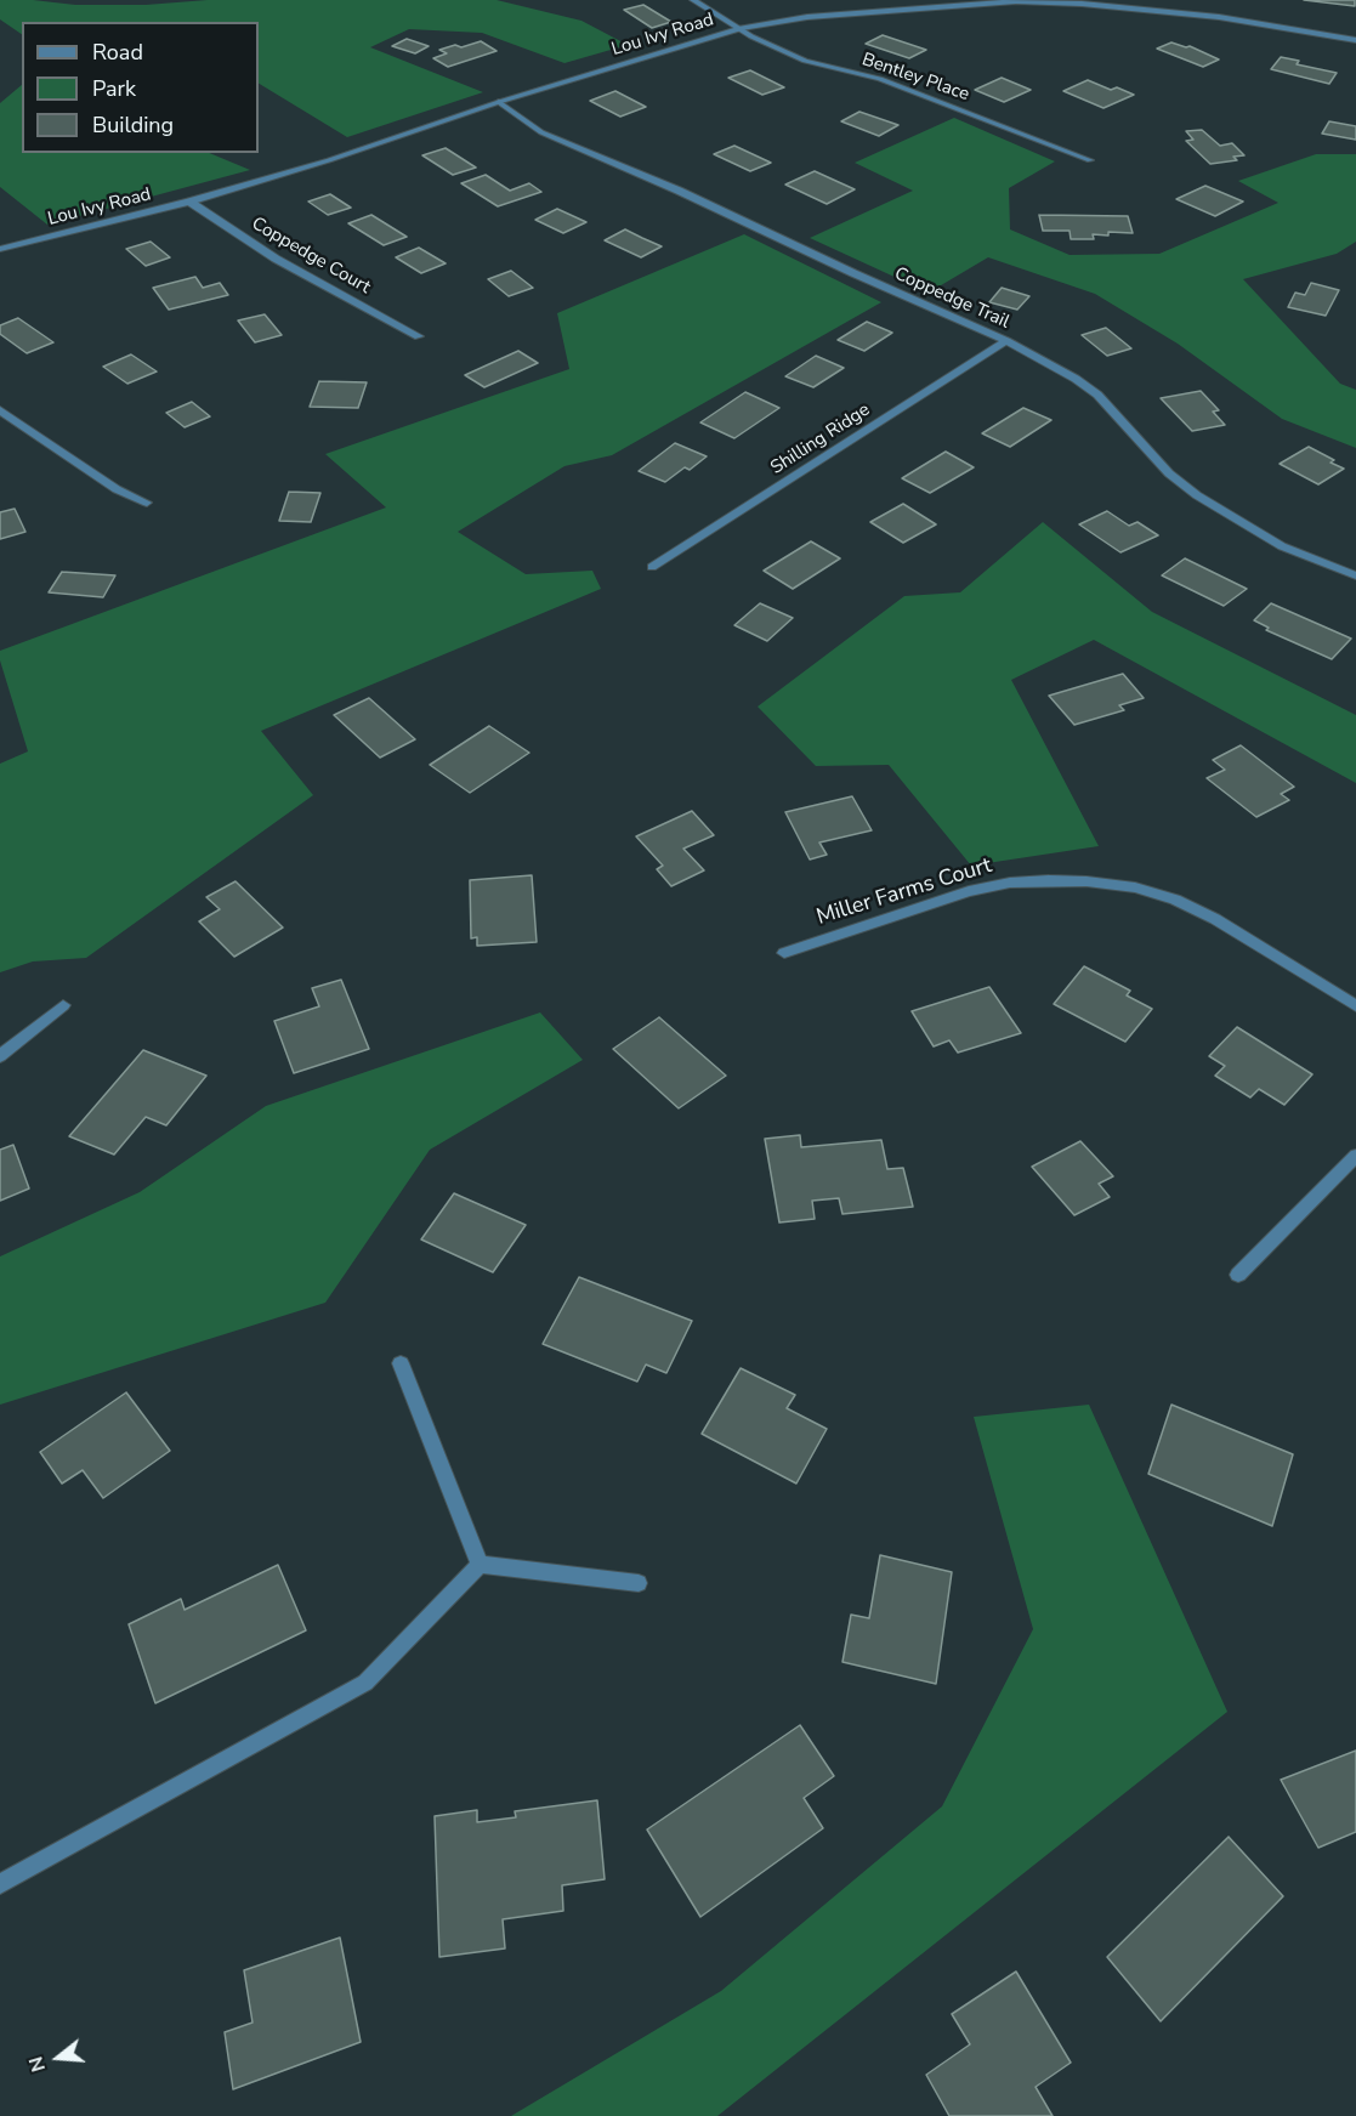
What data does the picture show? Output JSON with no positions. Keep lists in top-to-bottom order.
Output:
{
  "streets": {
    "street": [
      "Lou Ivy Road",
      "Bentley Place",
      "Coppedge Court",
      "Coppedge Trail",
      "Shilling Ridge",
      "Miller Farms Court"
    ]
  },
  "crossings": [
    ["Lou Ivy Road", "Bentley Place"],
    ["Lou Ivy Road", "Coppedge Court"],
    ["Lou Ivy Road", "Coppedge Trail"],
    ["Coppedge Trail", "Shilling Ridge"]
  ],
  "legend": ["Road", "Park", "Building"],
  "north": "left"
}
